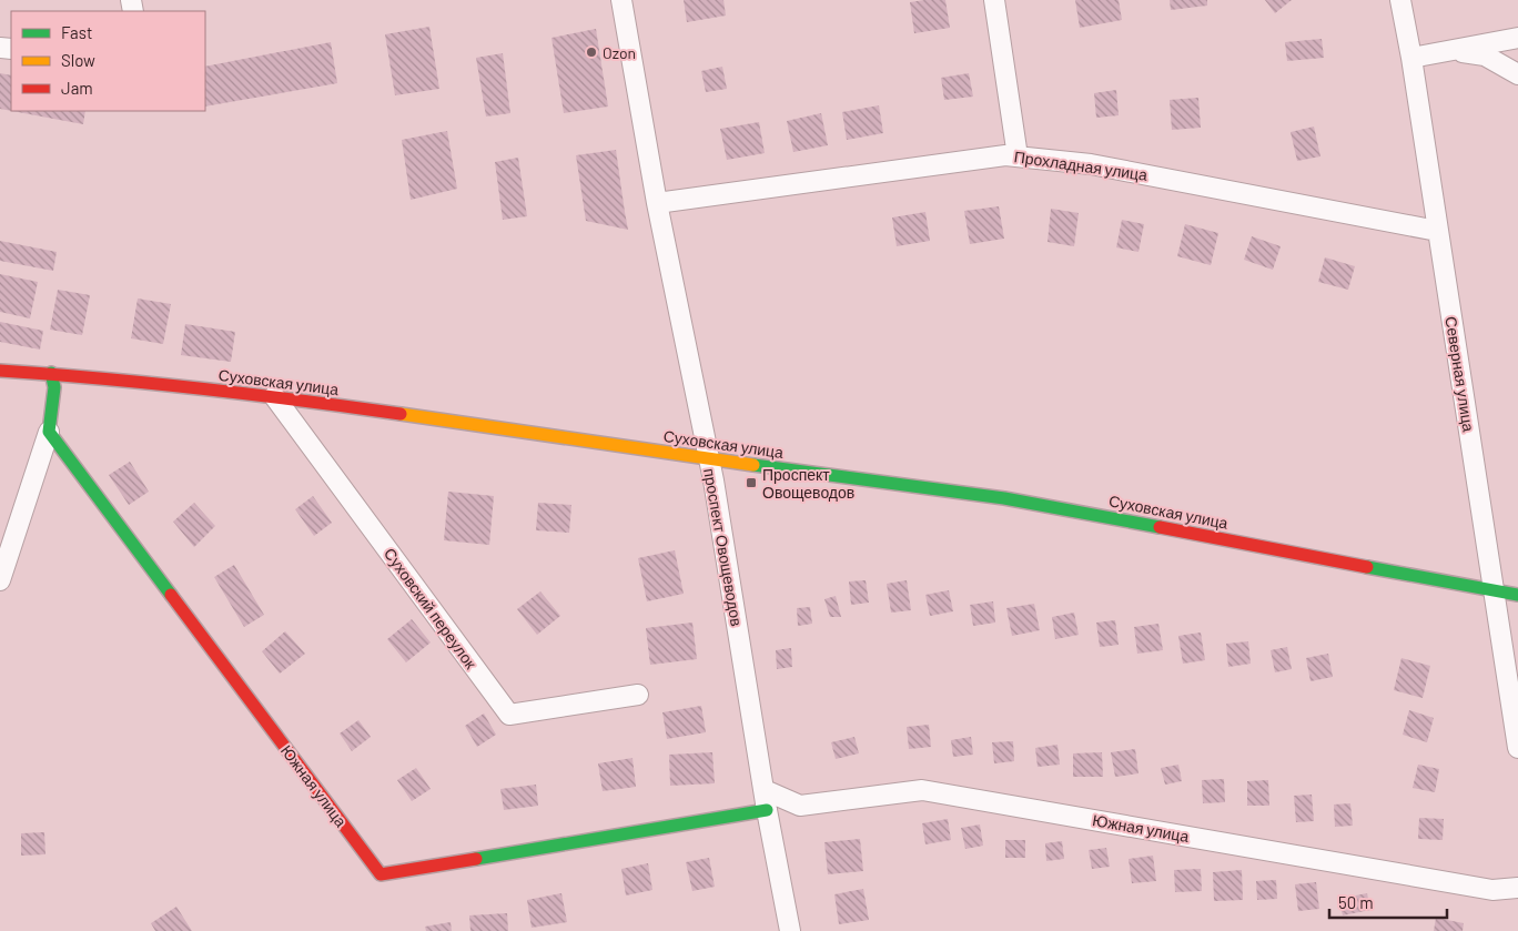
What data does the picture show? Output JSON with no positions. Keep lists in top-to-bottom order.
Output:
{
  "streets": {
    "street": [
      "Прохладная улица",
      "Северная улица",
      "Суховская улица",
      "проспект Овощеводов",
      "Суховский переулок",
      "Южная улица"
    ]
  },
  "crossings": [
    ["Прохладная улица", "Северная улица"],
    ["Прохладная улица", "проспект Овощеводов"],
    ["Северная улица", "Суховская улица"],
    ["Суховская улица", "проспект Овощеводов"],
    ["Суховская улица", "Суховский переулок"],
    ["проспект Овощеводов", "Южная улица"]
  ],
  "places": {
    "other": ["Ozon"],
    "transit": ["Проспект Овощеводов"]
  },
  "legend": ["Fast", "Slow", "Jam"],
  "scale_bar": "50 m"
}
